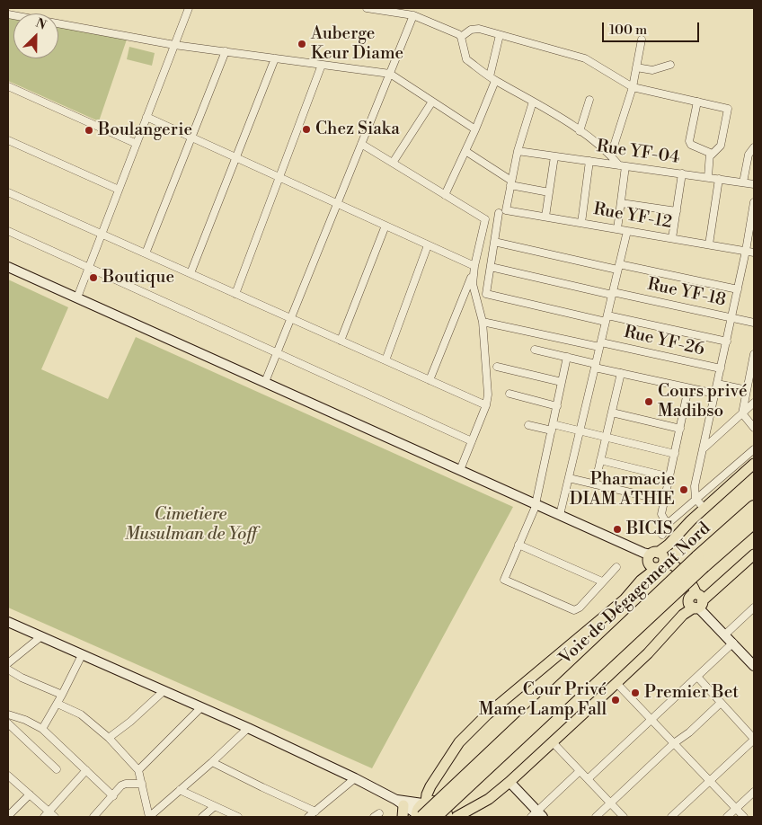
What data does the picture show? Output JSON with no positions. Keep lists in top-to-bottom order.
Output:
{
  "streets": {
    "highway": ["Voie de Dégagement Nord"],
    "street": [
      "Rue YF-04",
      "Rue YF-12",
      "Rue YF-18",
      "Rue YF-26"
    ]
  },
  "parks": ["Cimetiere Musulman de Yoff"],
  "places": [
    "Auberge Keur Diame",
    "Chez Siaka",
    "Boulangerie",
    "Boutique",
    "Cours privé Madibso",
    "Pharmacie DIAM ATHIE",
    "BICIS",
    "Premier Bet",
    "Cour Privé Mame Lamp Fall"
  ],
  "scale_bar": "100 m",
  "north": "top right"
}
